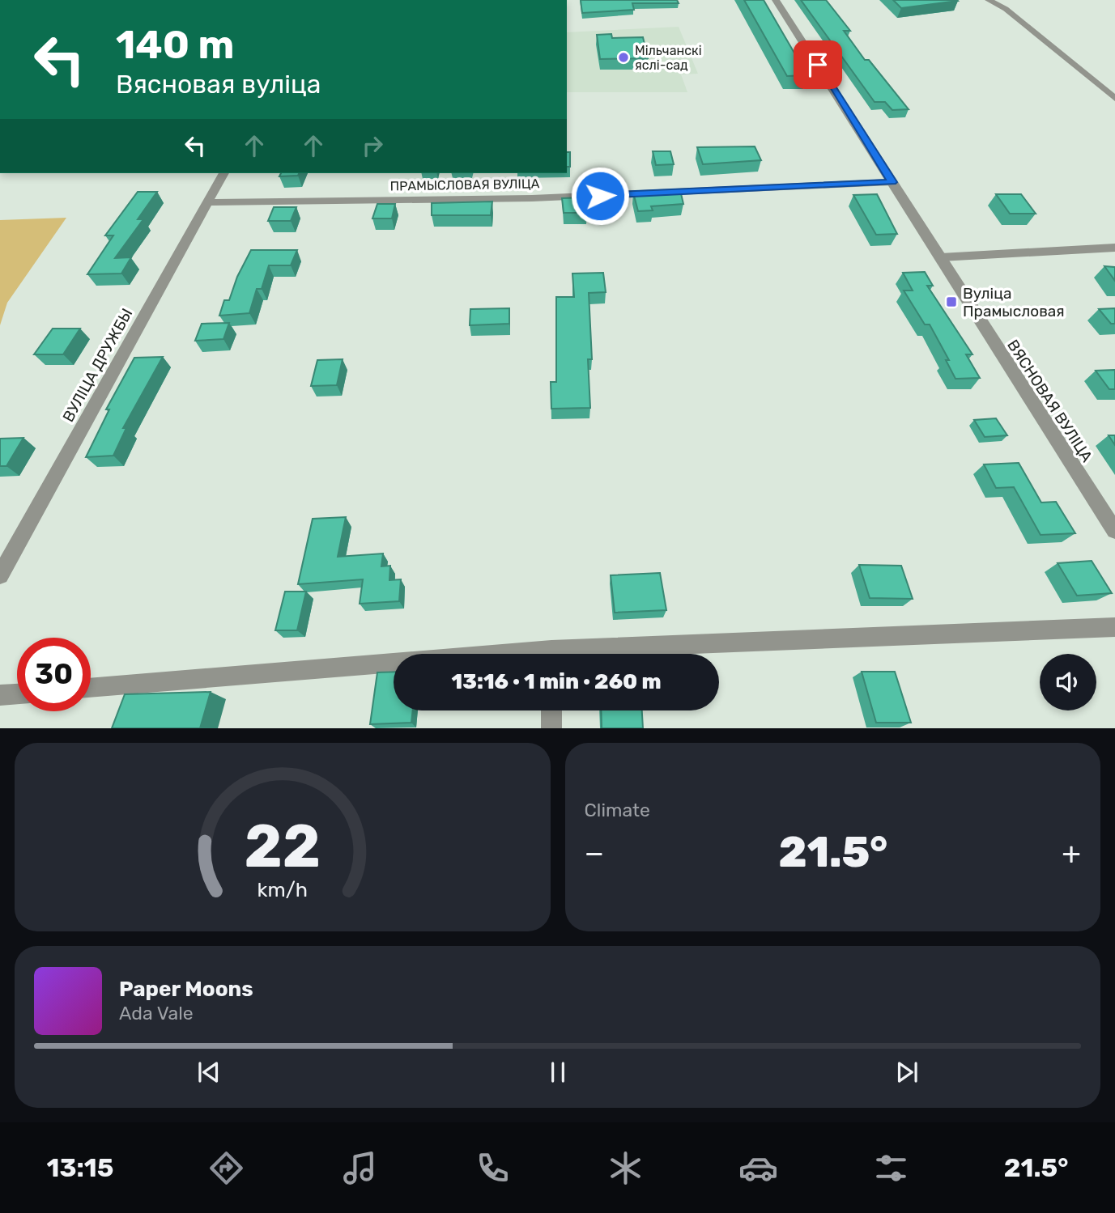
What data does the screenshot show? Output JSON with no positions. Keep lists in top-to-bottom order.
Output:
{
  "streets": {
    "street": ["ПРАМЫСЛОВАЯ ВУЛІЦА", "ВУЛІЦА ДРУЖБЫ", "ВЯСНОВАЯ ВУЛІЦА"]
  },
  "crossings": [
    ["ПРАМЫСЛОВАЯ ВУЛІЦА", "ВУЛІЦА ДРУЖБЫ"],
    ["ПРАМЫСЛОВАЯ ВУЛІЦА", "ВЯСНОВАЯ ВУЛІЦА"]
  ],
  "places": {
    "other": ["Мільчанскі яслі-сад"],
    "transit": ["Вуліца Прамысловая"]
  },
  "page": {
    "turn": ["140 m", "Вясновая вуліца"],
    "limit": "30",
    "trip": "13:16 · 1 min · 260 m",
    "tile": "Climate",
    "heat": ["−", "21.5°", "+"],
    "song": ["Paper Moons", "Ada Vale"],
    "tabs": ["13:15", "21.5°"],
    "gauge": ["22", "km/h"]
  }
}
